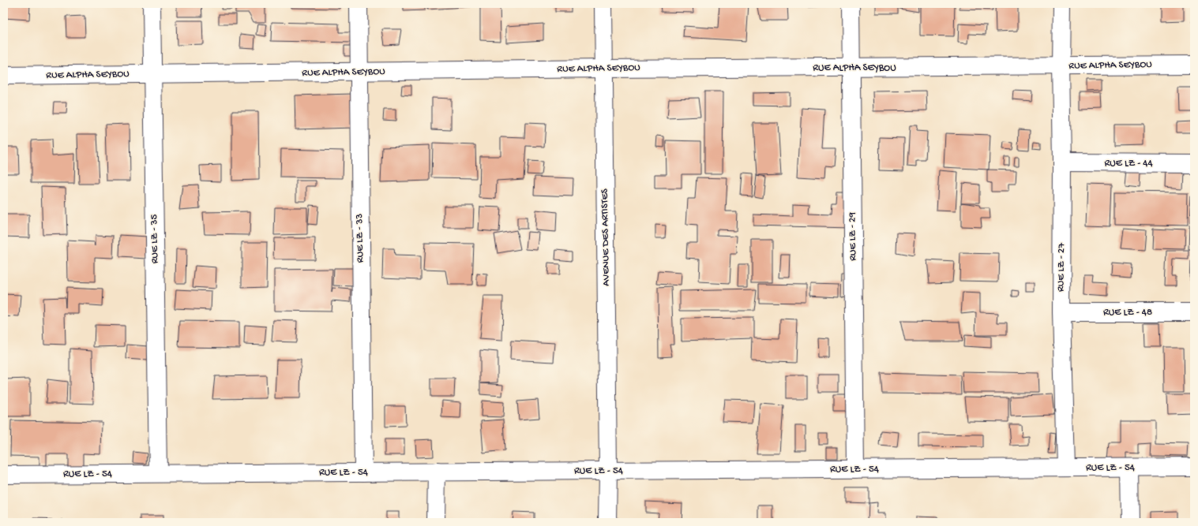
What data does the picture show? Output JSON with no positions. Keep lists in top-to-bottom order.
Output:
{
  "streets": {
    "street": [
      "RUE ALPHA SEYBOU",
      "RUE LZ - 44",
      "RUE LZ - 29",
      "AVENUE DES ARTISTES",
      "RUE LZ - 33",
      "RUE LZ - 35",
      "RUE LZ - 27",
      "RUE LZ - 48",
      "RUE LZ - 54"
    ]
  },
  "crossings": [
    ["RUE ALPHA SEYBOU", "RUE LZ - 29"],
    ["RUE ALPHA SEYBOU", "AVENUE DES ARTISTES"],
    ["RUE ALPHA SEYBOU", "RUE LZ - 33"],
    ["RUE ALPHA SEYBOU", "RUE LZ - 35"],
    ["RUE ALPHA SEYBOU", "RUE LZ - 27"],
    ["RUE LZ - 44", "RUE LZ - 27"],
    ["RUE LZ - 29", "RUE LZ - 54"],
    ["AVENUE DES ARTISTES", "RUE LZ - 54"],
    ["RUE LZ - 33", "RUE LZ - 54"],
    ["RUE LZ - 35", "RUE LZ - 54"],
    ["RUE LZ - 27", "RUE LZ - 48"],
    ["RUE LZ - 27", "RUE LZ - 54"]
  ]
}
